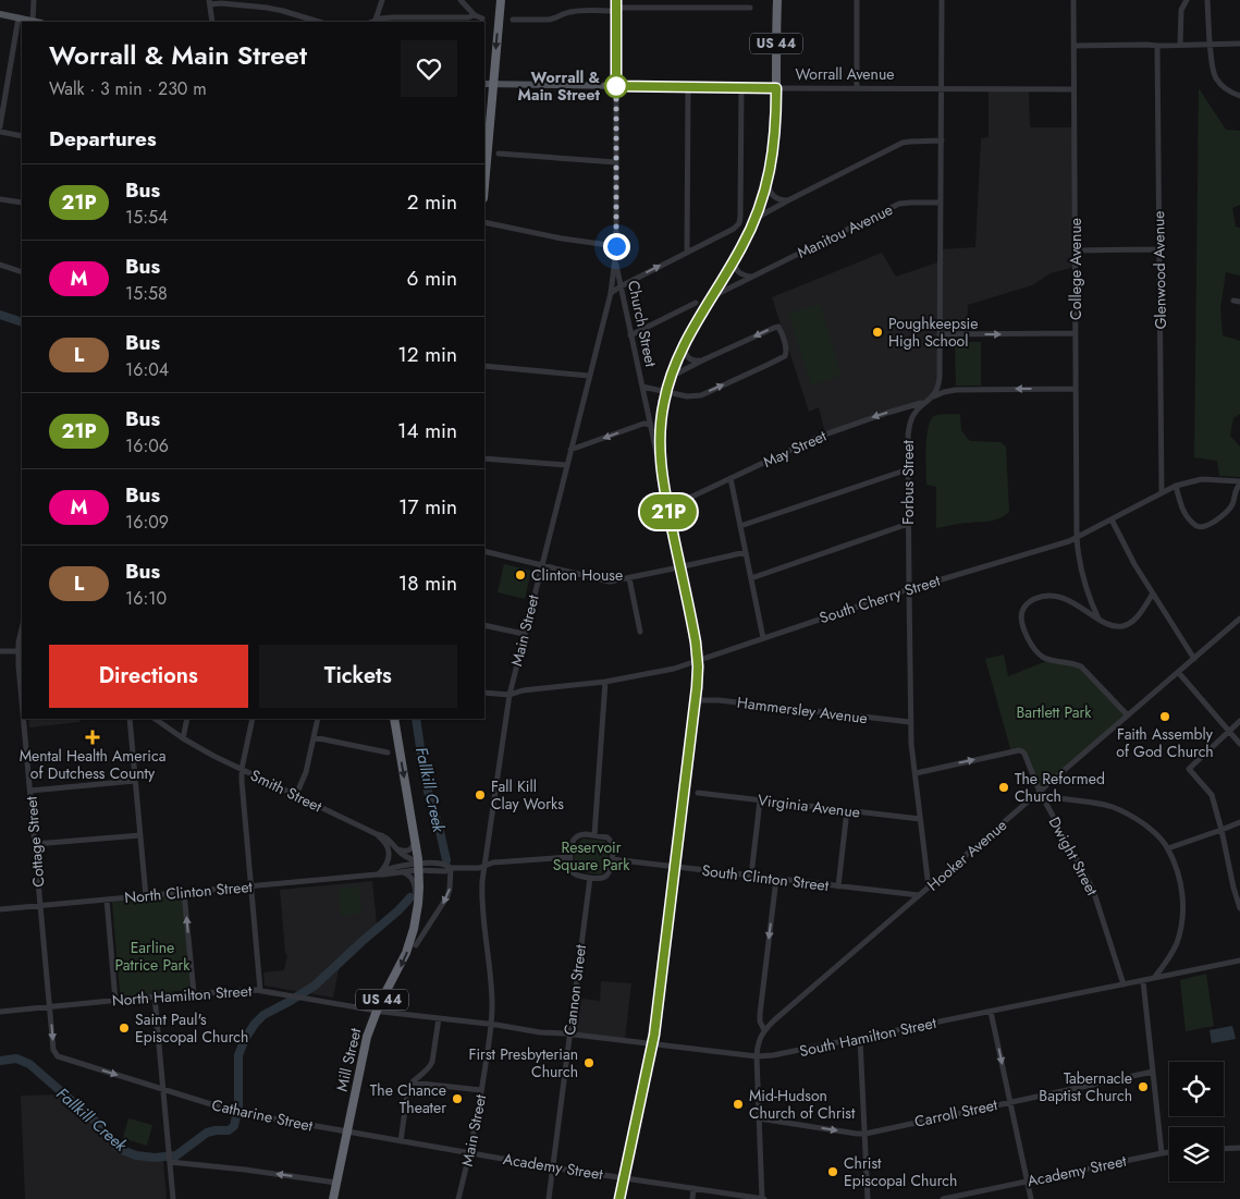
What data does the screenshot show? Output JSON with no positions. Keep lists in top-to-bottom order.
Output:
{
  "streets": {
    "highway": ["US 44", "Church Street", "Mill Street"],
    "main road": ["Worrall Avenue"],
    "street": [
      "Manitou Avenue",
      "College Avenue",
      "Glenwood Avenue",
      "May Street",
      "Forbus Street",
      "South Cherry Street",
      "Main Street",
      "Hammersley Avenue",
      "Smith Street",
      "Virginia Avenue",
      "Cottage Street",
      "Hooker Avenue",
      "Dwight Street",
      "South Clinton Street",
      "North Clinton Street",
      "Cannon Street",
      "North Hamilton Street",
      "South Hamilton Street",
      "Carroll Street",
      "Catharine Street",
      "Academy Street"
    ]
  },
  "crossings": [
    ["US 44", "Worrall Avenue"],
    ["US 44", "Manitou Avenue"],
    ["US 44", "Church Street"],
    ["US 44", "Smith Street"],
    ["US 44", "North Clinton Street"],
    ["US 44", "Mill Street"],
    ["Worrall Avenue", "College Avenue"],
    ["Worrall Avenue", "Forbus Street"],
    ["Worrall Avenue", "Main Street"],
    ["Manitou Avenue", "Forbus Street"],
    ["College Avenue", "May Street"],
    ["College Avenue", "South Cherry Street"],
    ["Glenwood Avenue", "South Cherry Street"],
    ["Church Street", "May Street"],
    ["Church Street", "South Cherry Street"],
    ["Church Street", "Main Street"],
    ["Church Street", "Hammersley Avenue"],
    ["Church Street", "South Clinton Street"],
    ["Church Street", "South Hamilton Street"],
    ["Church Street", "Academy Street"],
    ["May Street", "Forbus Street"],
    ["Forbus Street", "South Cherry Street"],
    ["Forbus Street", "Hammersley Avenue"],
    ["Forbus Street", "Virginia Avenue"],
    ["Forbus Street", "Hooker Avenue"],
    ["Forbus Street", "Dwight Street"],
    ["South Cherry Street", "Main Street"],
    ["Main Street", "North Clinton Street"],
    ["Main Street", "North Hamilton Street"],
    ["Main Street", "South Hamilton Street"],
    ["Main Street", "Catharine Street"],
    ["Main Street", "Academy Street"],
    ["Smith Street", "North Clinton Street"],
    ["Smith Street", "Mill Street"],
    ["Cottage Street", "North Clinton Street"],
    ["Cottage Street", "North Hamilton Street"],
    ["Cottage Street", "Catharine Street"],
    ["Hooker Avenue", "Dwight Street"],
    ["Hooker Avenue", "South Clinton Street"],
    ["Dwight Street", "South Hamilton Street"],
    ["South Clinton Street", "Cannon Street"],
    ["North Clinton Street", "Mill Street"],
    ["Cannon Street", "South Hamilton Street"],
    ["Cannon Street", "Academy Street"],
    ["North Hamilton Street", "South Hamilton Street"],
    ["North Hamilton Street", "Mill Street"],
    ["Mill Street", "Catharine Street"],
    ["Catharine Street", "Academy Street"]
  ],
  "one_way": ["May Street"],
  "water": ["Fallkill Creek"],
  "parks": ["Bartlett Park", "Reservoir Square Park", "Earline Patrice Park"],
  "places": {
    "other": [
      "Worrall & Main Street",
      "Poughkeepsie High School",
      "Clinton House",
      "Faith Assembly of God Church",
      "The Reformed Church",
      "Fall Kill Clay Works",
      "Saint Paul's Episcopal Church",
      "First Presbyterian Church",
      "Tabernacle Baptist Church",
      "The Chance Theater",
      "Mid-Hudson Church of Christ",
      "Christ Episcopal Church"
    ],
    "health": ["Mental Health America of Dutchess County"]
  },
  "lines": ["bus line 21P"],
  "page": {
    "on_map": "21P",
    "heading": [
      ["Worrall & Main Street", "Walk · 3 min · 230 m"],
      "Departures"
    ],
    "list": [
      {
        "mark": "21P",
        "name": "Bus",
        "note": "15:54",
        "value": "2 min"
      },
      {
        "mark": "M",
        "name": "Bus",
        "note": "15:58",
        "value": "6 min"
      },
      {
        "mark": "L",
        "name": "Bus",
        "note": "16:04",
        "value": "12 min"
      },
      {
        "mark": "21P",
        "name": "Bus",
        "note": "16:06",
        "value": "14 min"
      },
      {
        "mark": "M",
        "name": "Bus",
        "note": "16:09",
        "value": "17 min"
      },
      {
        "mark": "L",
        "name": "Bus",
        "note": "16:10",
        "value": "18 min"
      }
    ],
    "buttons": ["Directions", "Tickets"]
  }
}
